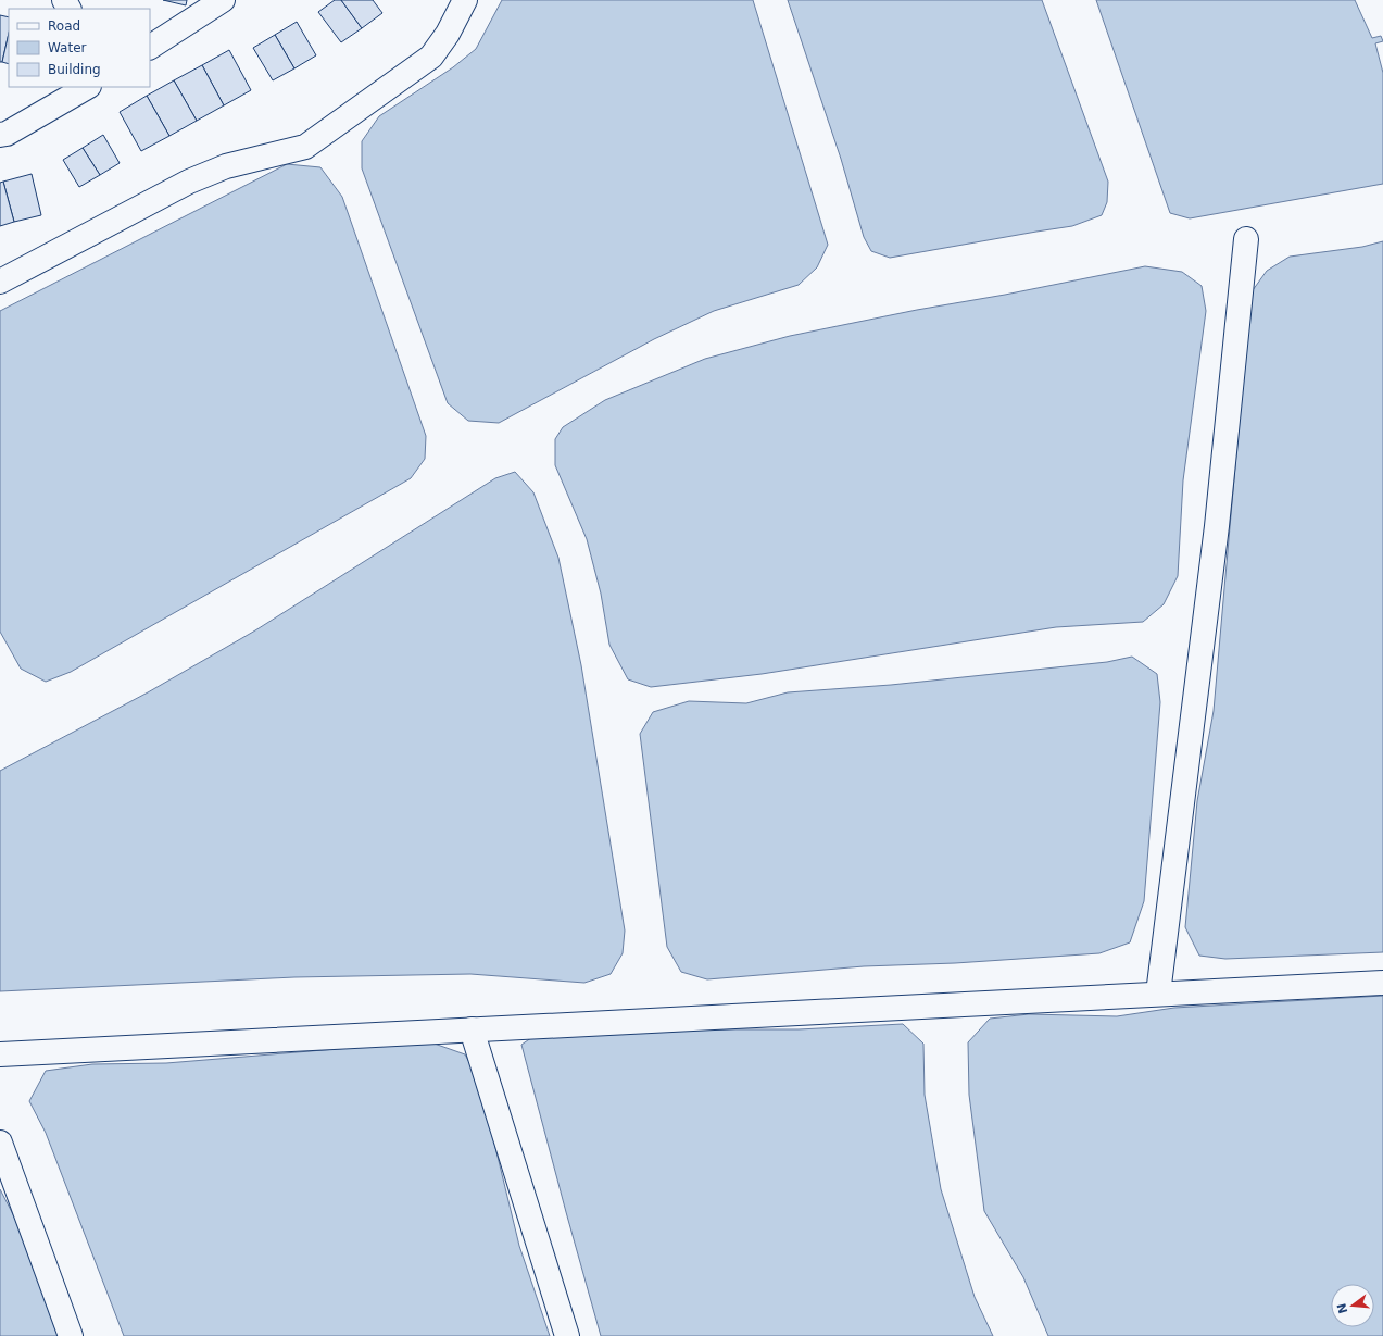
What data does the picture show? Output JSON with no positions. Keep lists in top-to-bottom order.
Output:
{
  "legend": ["Road", "Water", "Building"],
  "north": "left"
}
